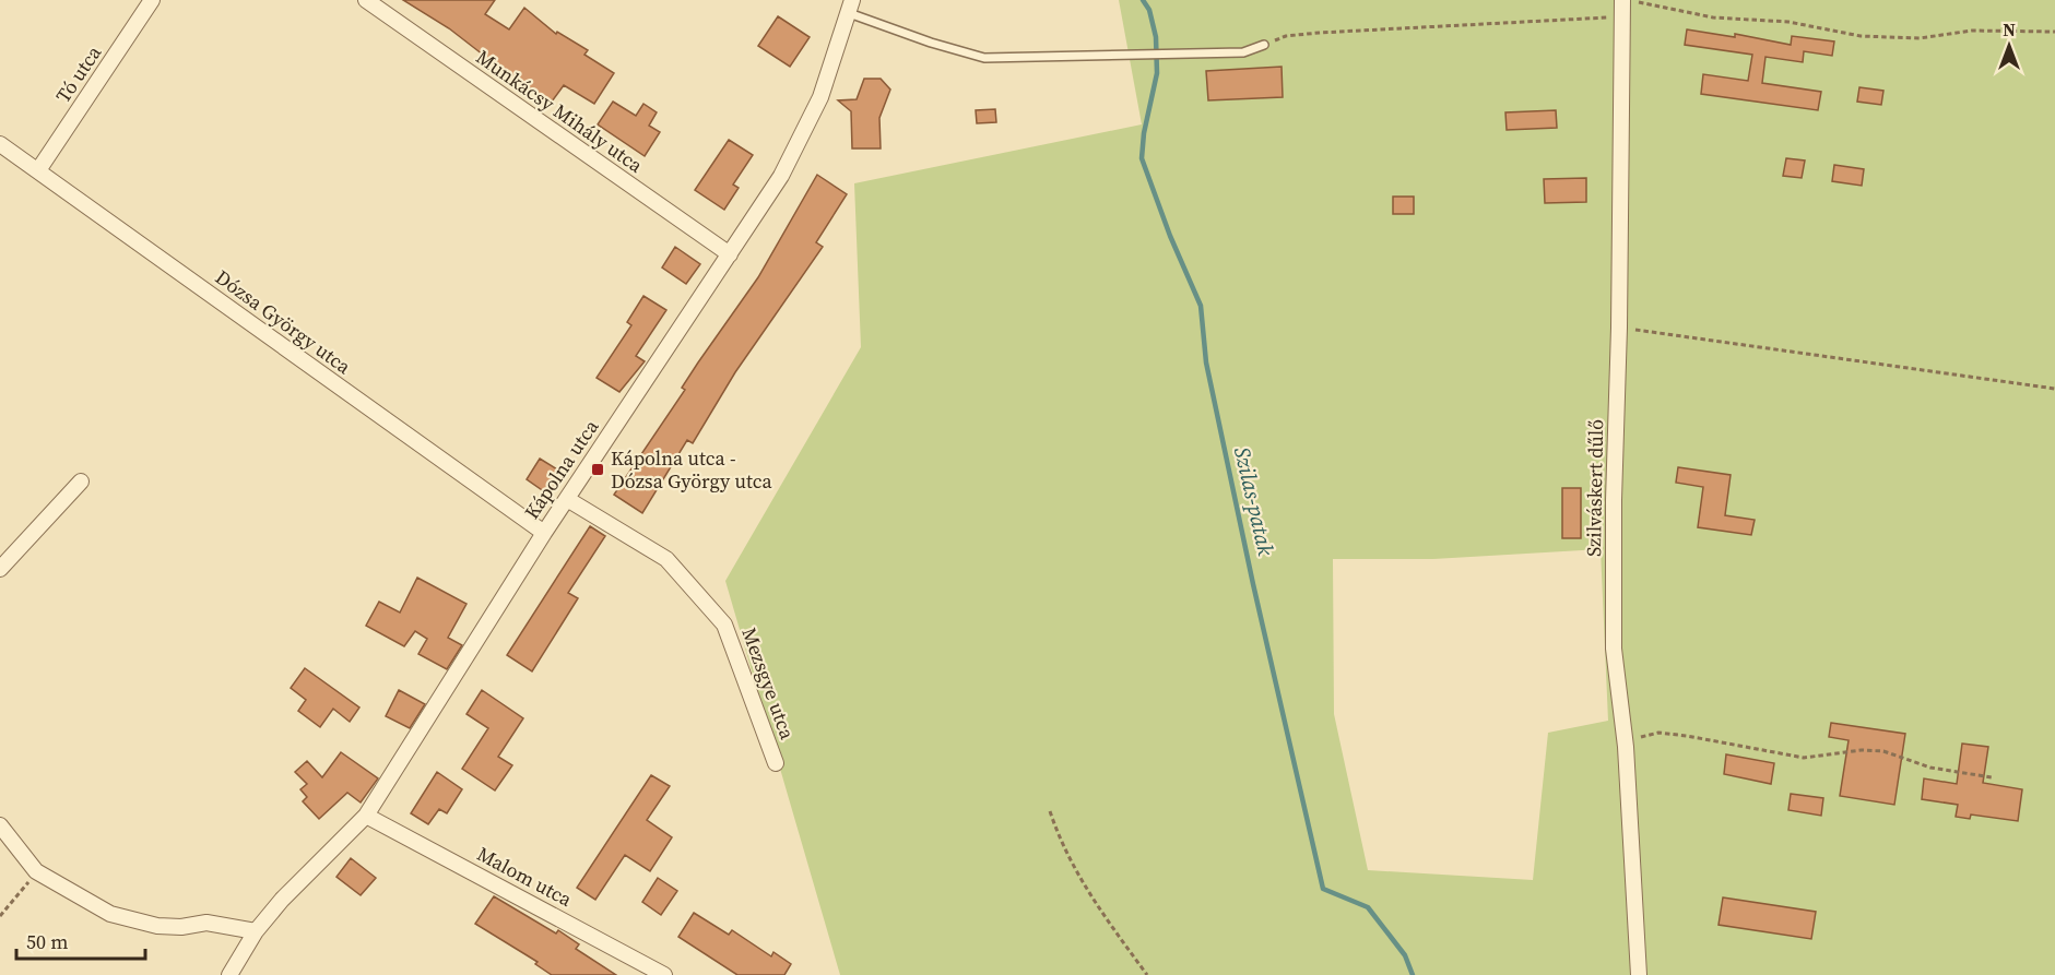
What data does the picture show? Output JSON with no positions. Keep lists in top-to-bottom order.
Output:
{
  "streets": {
    "street": [
      "Tó utca",
      "Munkácsy Mihály utca",
      "Dózsa György utca",
      "Kápolna utca",
      "Szilváskert dűlő",
      "Mezsgye utca",
      "Malom utca"
    ]
  },
  "crossings": [
    ["Tó utca", "Dózsa György utca"],
    ["Munkácsy Mihály utca", "Kápolna utca"],
    ["Dózsa György utca", "Kápolna utca"],
    ["Kápolna utca", "Mezsgye utca"],
    ["Kápolna utca", "Malom utca"]
  ],
  "water": ["Szilas-patak"],
  "places": {
    "transit": ["Kápolna utca - Dózsa György utca"]
  },
  "scale_bar": "50 m",
  "north": "top"
}
